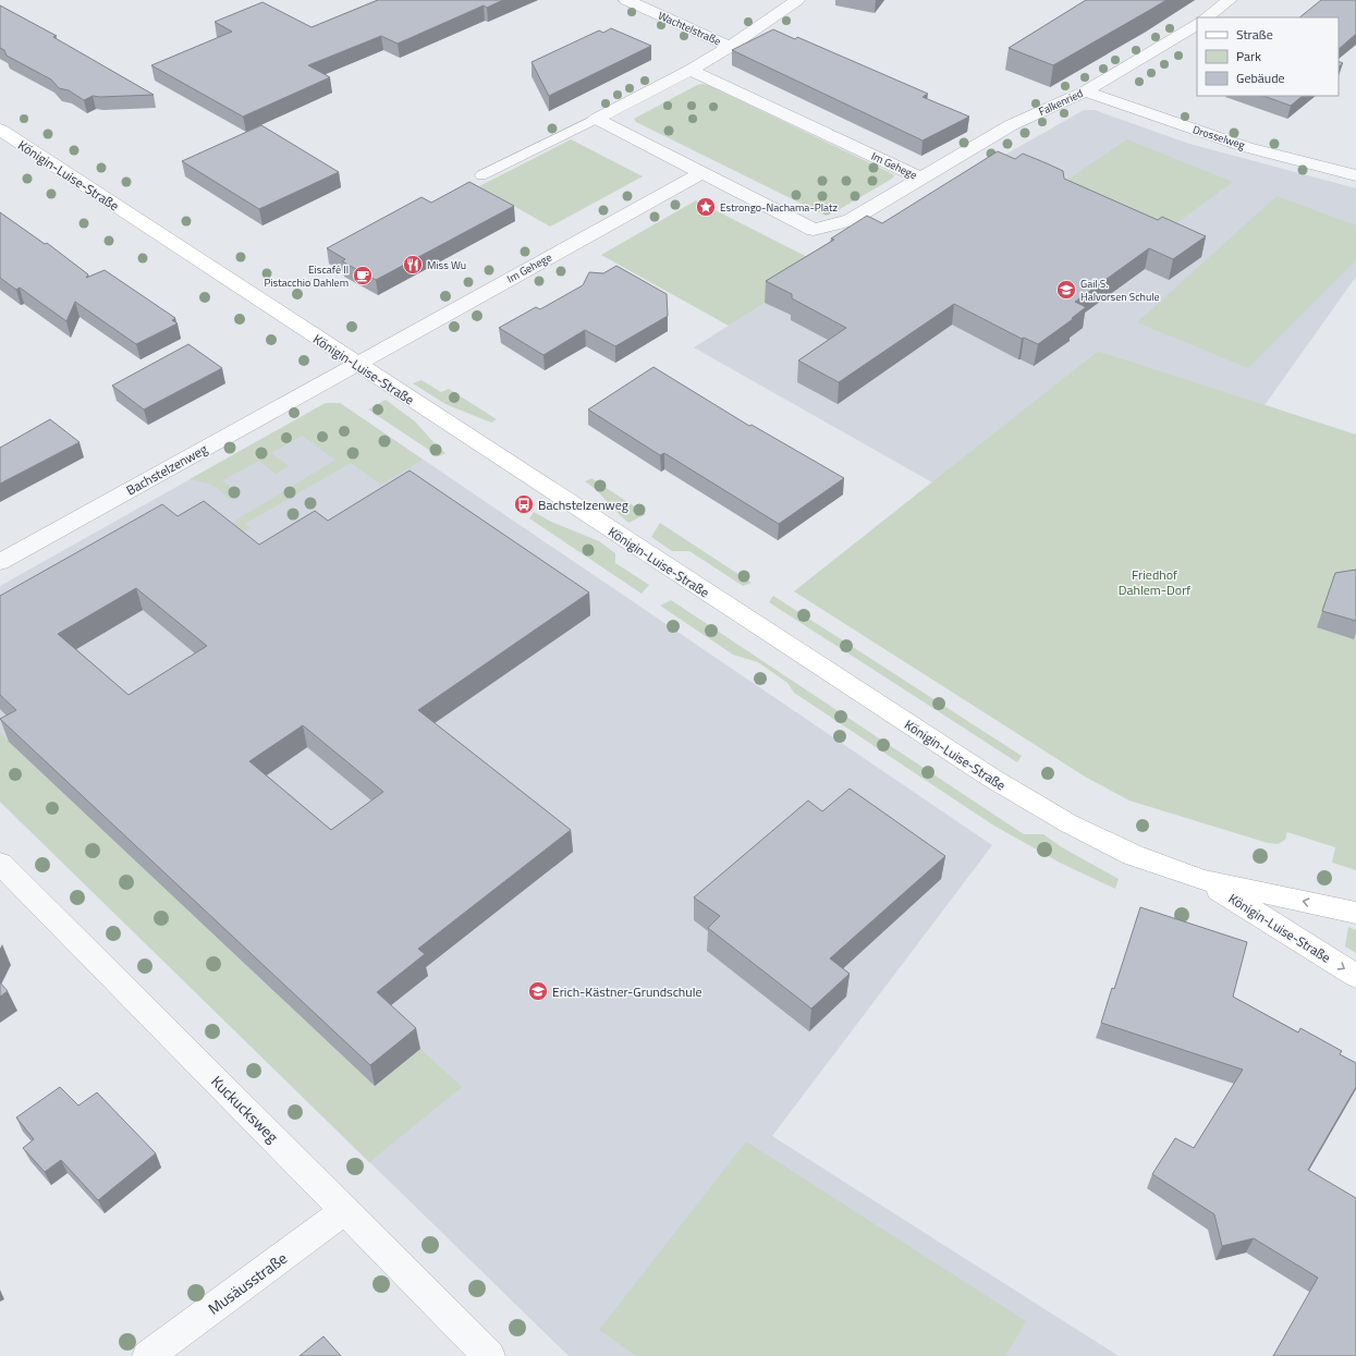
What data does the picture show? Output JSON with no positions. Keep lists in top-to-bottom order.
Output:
{
  "streets": {
    "main road": ["Königin-Luise-Straße"],
    "street": [
      "Wachtelstraße",
      "Falkenried",
      "Drosselweg",
      "Im Gehege",
      "Bachstelzenweg",
      "Kuckucksweg",
      "Musäusstraße"
    ]
  },
  "crossings": [
    ["Falkenried", "Drosselweg"],
    ["Falkenried", "Im Gehege"],
    ["Im Gehege", "Königin-Luise-Straße"],
    ["Im Gehege", "Bachstelzenweg"],
    ["Königin-Luise-Straße", "Bachstelzenweg"],
    ["Kuckucksweg", "Musäusstraße"]
  ],
  "parks": ["Friedhof Dahlem-Dorf"],
  "places": {
    "place": ["Estrongo-Nachama-Platz"],
    "restaurant": ["Miss Wu"],
    "cafe": ["Eiscafé Il Pistacchio Dahlem"],
    "school or university": ["Gail S. Halvorsen Schule", "Erich-Kästner-Grundschule"],
    "bus stop": ["Bachstelzenweg"]
  },
  "legend": ["Straße", "Park", "Gebäude"]
}
